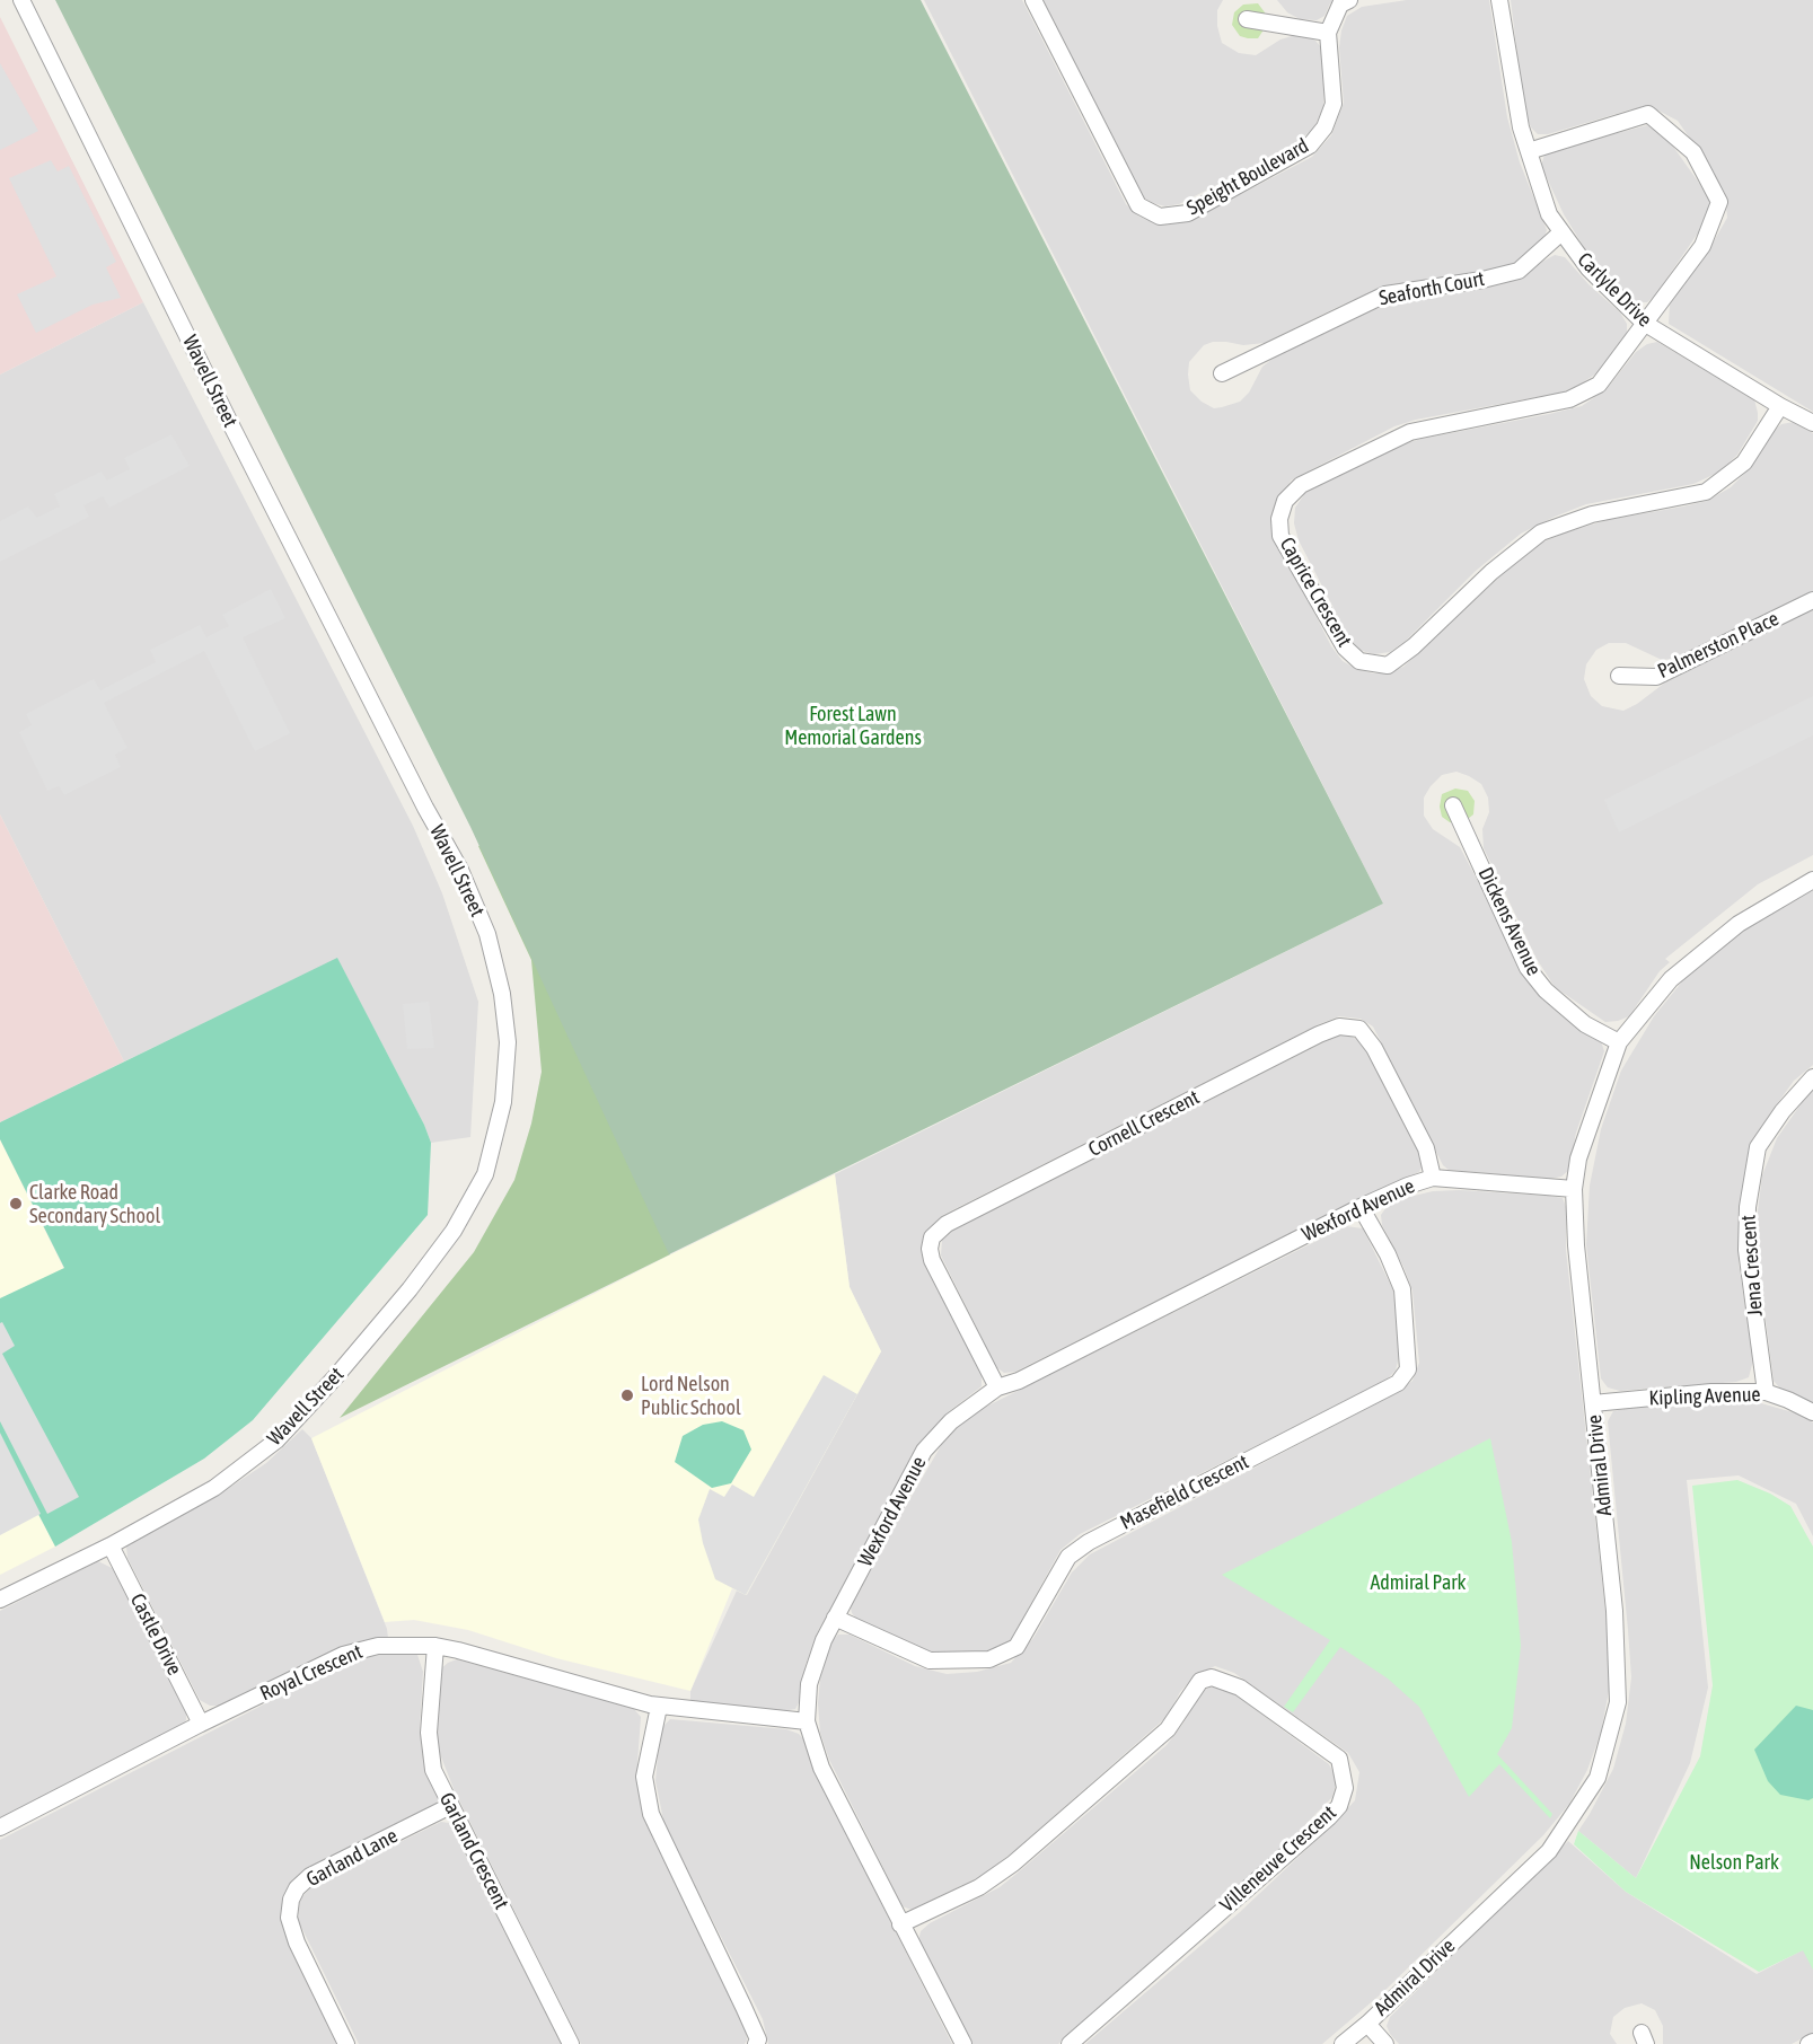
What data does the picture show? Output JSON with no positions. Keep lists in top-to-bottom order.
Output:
{
  "streets": {
    "street": [
      "Speight Boulevard",
      "Seaforth Court",
      "Carlyle Drive",
      "Wavell Street",
      "Caprice Crescent",
      "Palmerston Place",
      "Dickens Avenue",
      "Cornell Crescent",
      "Wexford Avenue",
      "Jena Crescent",
      "Kipling Avenue",
      "Admiral Drive",
      "Masefield Crescent",
      "Castle Drive",
      "Royal Crescent",
      "Garland Crescent",
      "Garland Lane",
      "Villeneuve Crescent"
    ]
  },
  "crossings": [
    ["Seaforth Court", "Carlyle Drive"],
    ["Carlyle Drive", "Caprice Crescent"],
    ["Wavell Street", "Castle Drive"],
    ["Dickens Avenue", "Admiral Drive"],
    ["Cornell Crescent", "Wexford Avenue"],
    ["Wexford Avenue", "Admiral Drive"],
    ["Wexford Avenue", "Masefield Crescent"],
    ["Wexford Avenue", "Royal Crescent"],
    ["Wexford Avenue", "Villeneuve Crescent"],
    ["Jena Crescent", "Kipling Avenue"],
    ["Kipling Avenue", "Admiral Drive"],
    ["Castle Drive", "Royal Crescent"],
    ["Royal Crescent", "Garland Crescent"],
    ["Garland Crescent", "Garland Lane"]
  ],
  "parks": ["Forest Lawn Memorial Gardens", "Admiral Park", "Nelson Park"],
  "places": ["Clarke Road Secondary School", "Lord Nelson Public School"]
}
